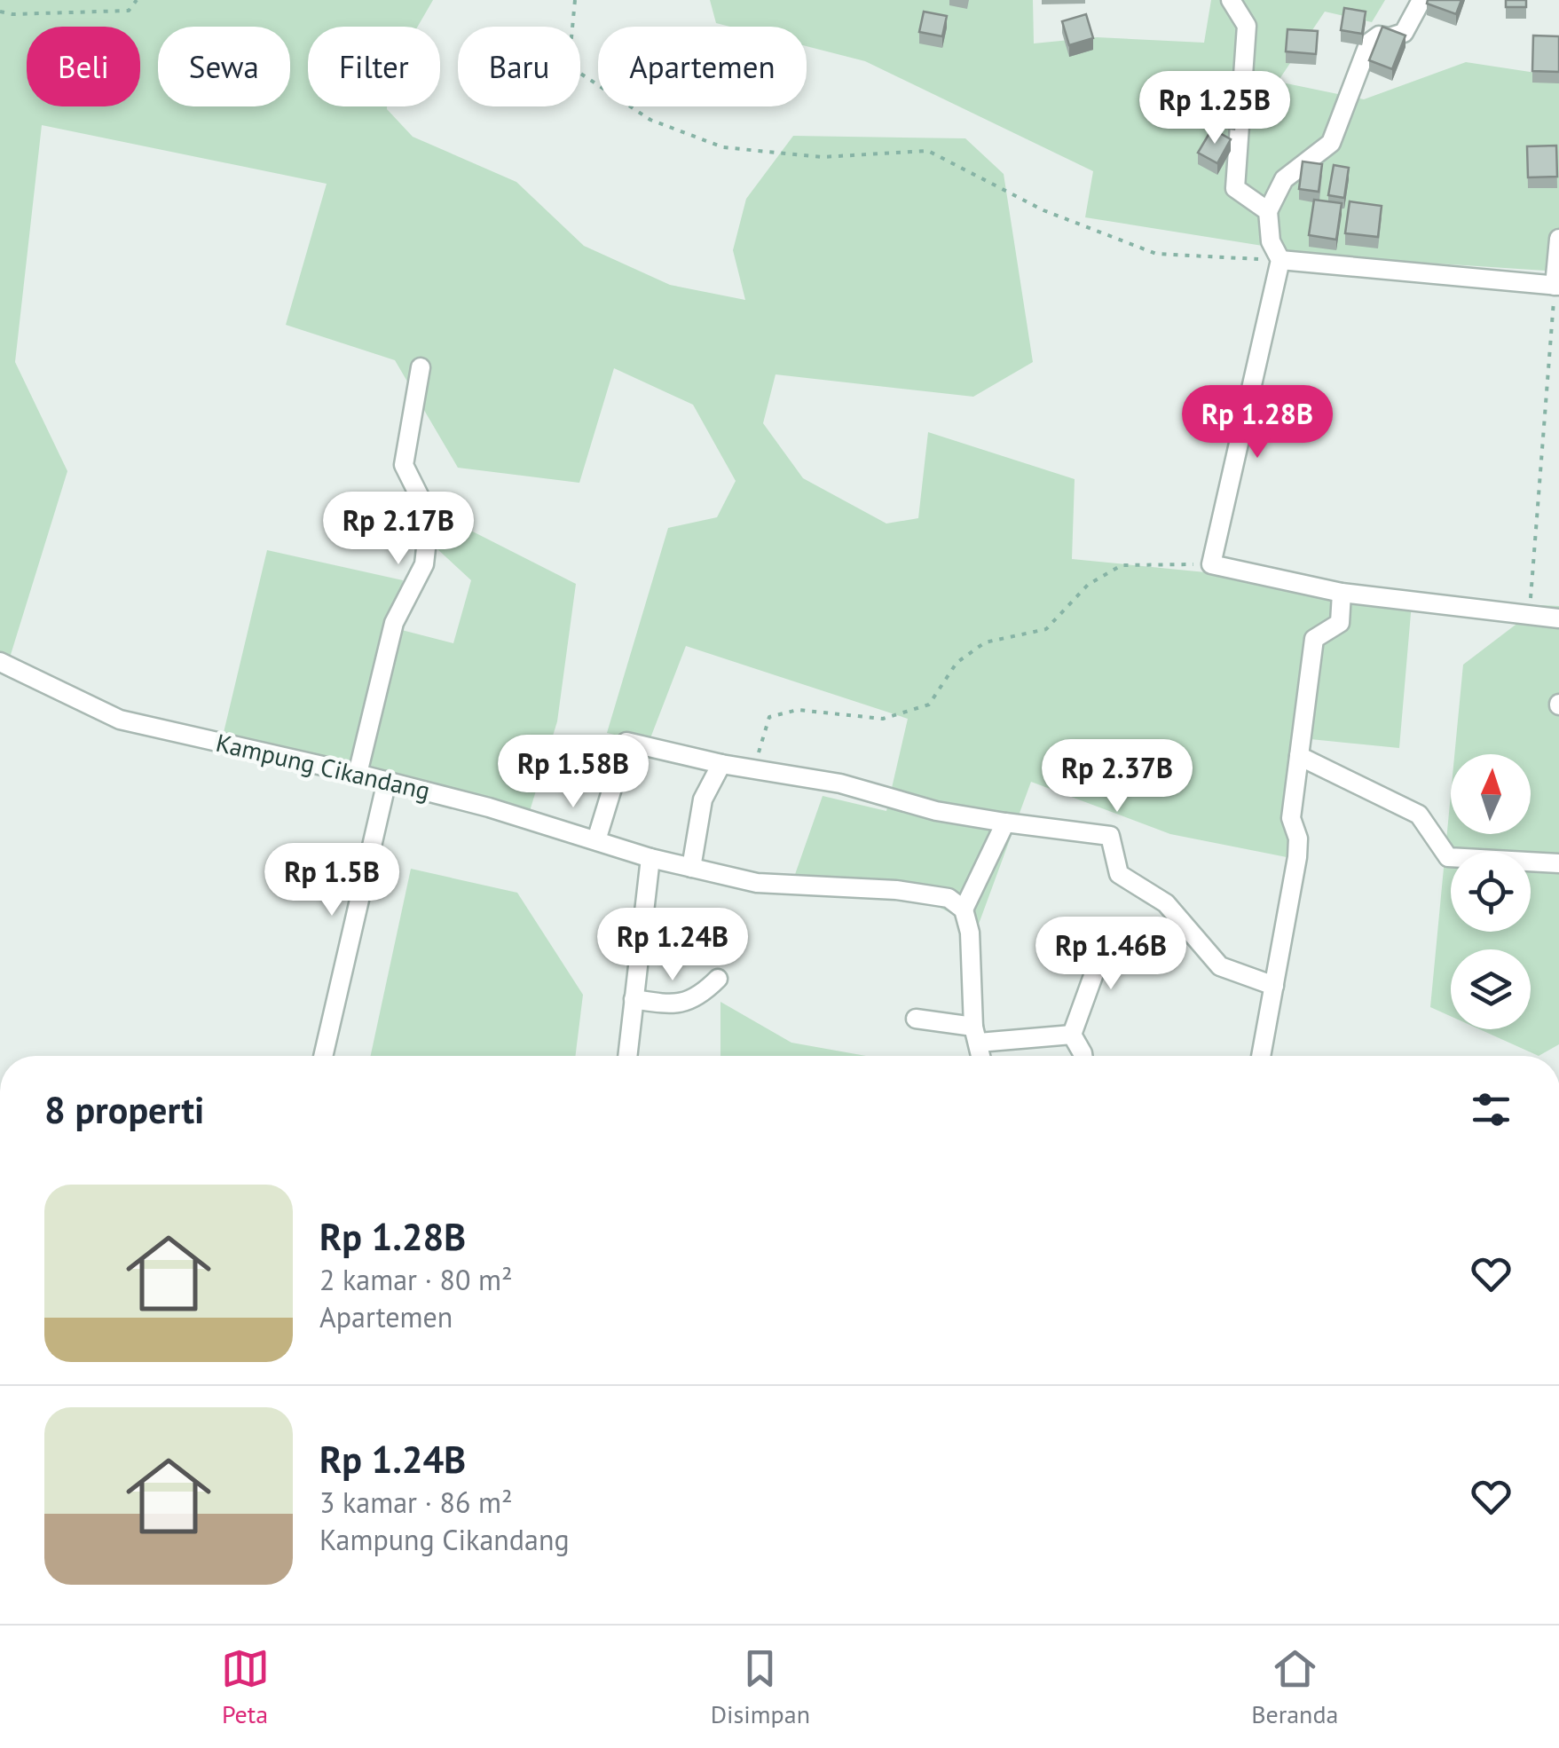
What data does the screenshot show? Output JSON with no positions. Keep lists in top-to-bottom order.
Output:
{
  "streets": {
    "street": ["Kampung Cikandang"]
  },
  "north": "top",
  "page": {
    "chip": [
      "Beli",
      "Sewa",
      "Filter",
      "Baru",
      "Apartemen"
    ],
    "price": [
      "Rp 1.25B",
      "Rp 1.28B",
      "Rp 2.17B",
      "Rp 1.58B",
      "Rp 2.37B",
      "Rp 1.5B",
      "Rp 1.24B",
      "Rp 1.46B"
    ],
    "heading": "8 properti",
    "list": [
      {
        "name": "Rp 1.28B",
        "note": "2 kamar · 80 m² · Apartemen"
      },
      {
        "name": "Rp 1.24B",
        "note": "3 kamar · 86 m² · Kampung Cikandang"
      }
    ],
    "tabs": ["Peta", "Disimpan", "Beranda"]
  }
}
